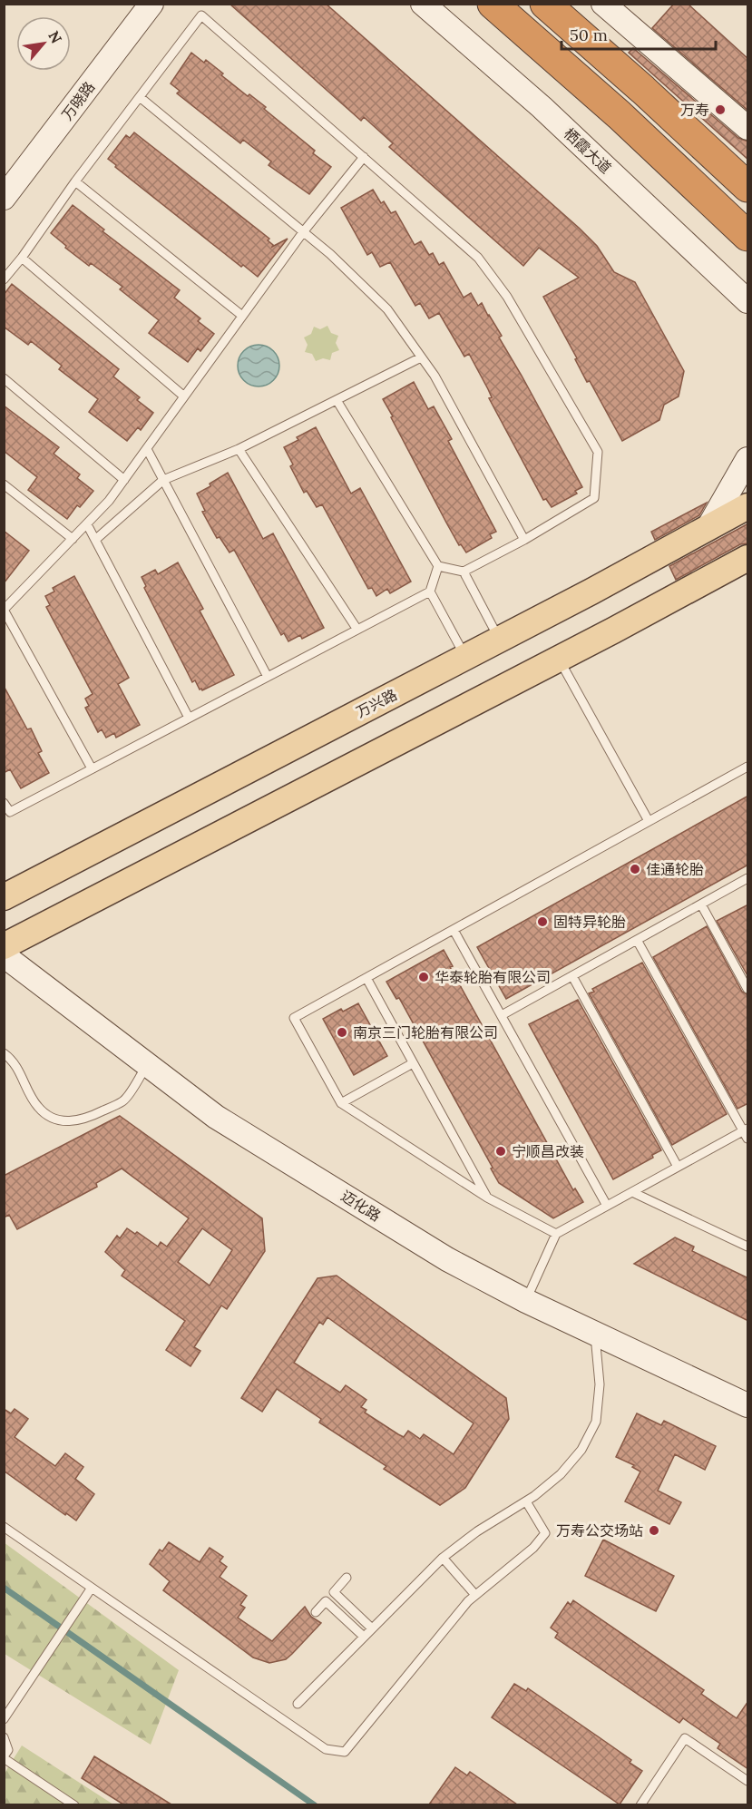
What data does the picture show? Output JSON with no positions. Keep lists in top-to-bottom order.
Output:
{
  "streets": {
    "main road": ["万兴路"],
    "street": ["万晓路", "栖霞大道", "迈化路"]
  },
  "places": [
    "万寿",
    "佳通轮胎",
    "固特异轮胎",
    "华泰轮胎有限公司",
    "南京三门轮胎有限公司",
    "宁顺昌改装",
    "万寿公交场站"
  ],
  "scale_bar": "50 m",
  "north": "top right"
}
